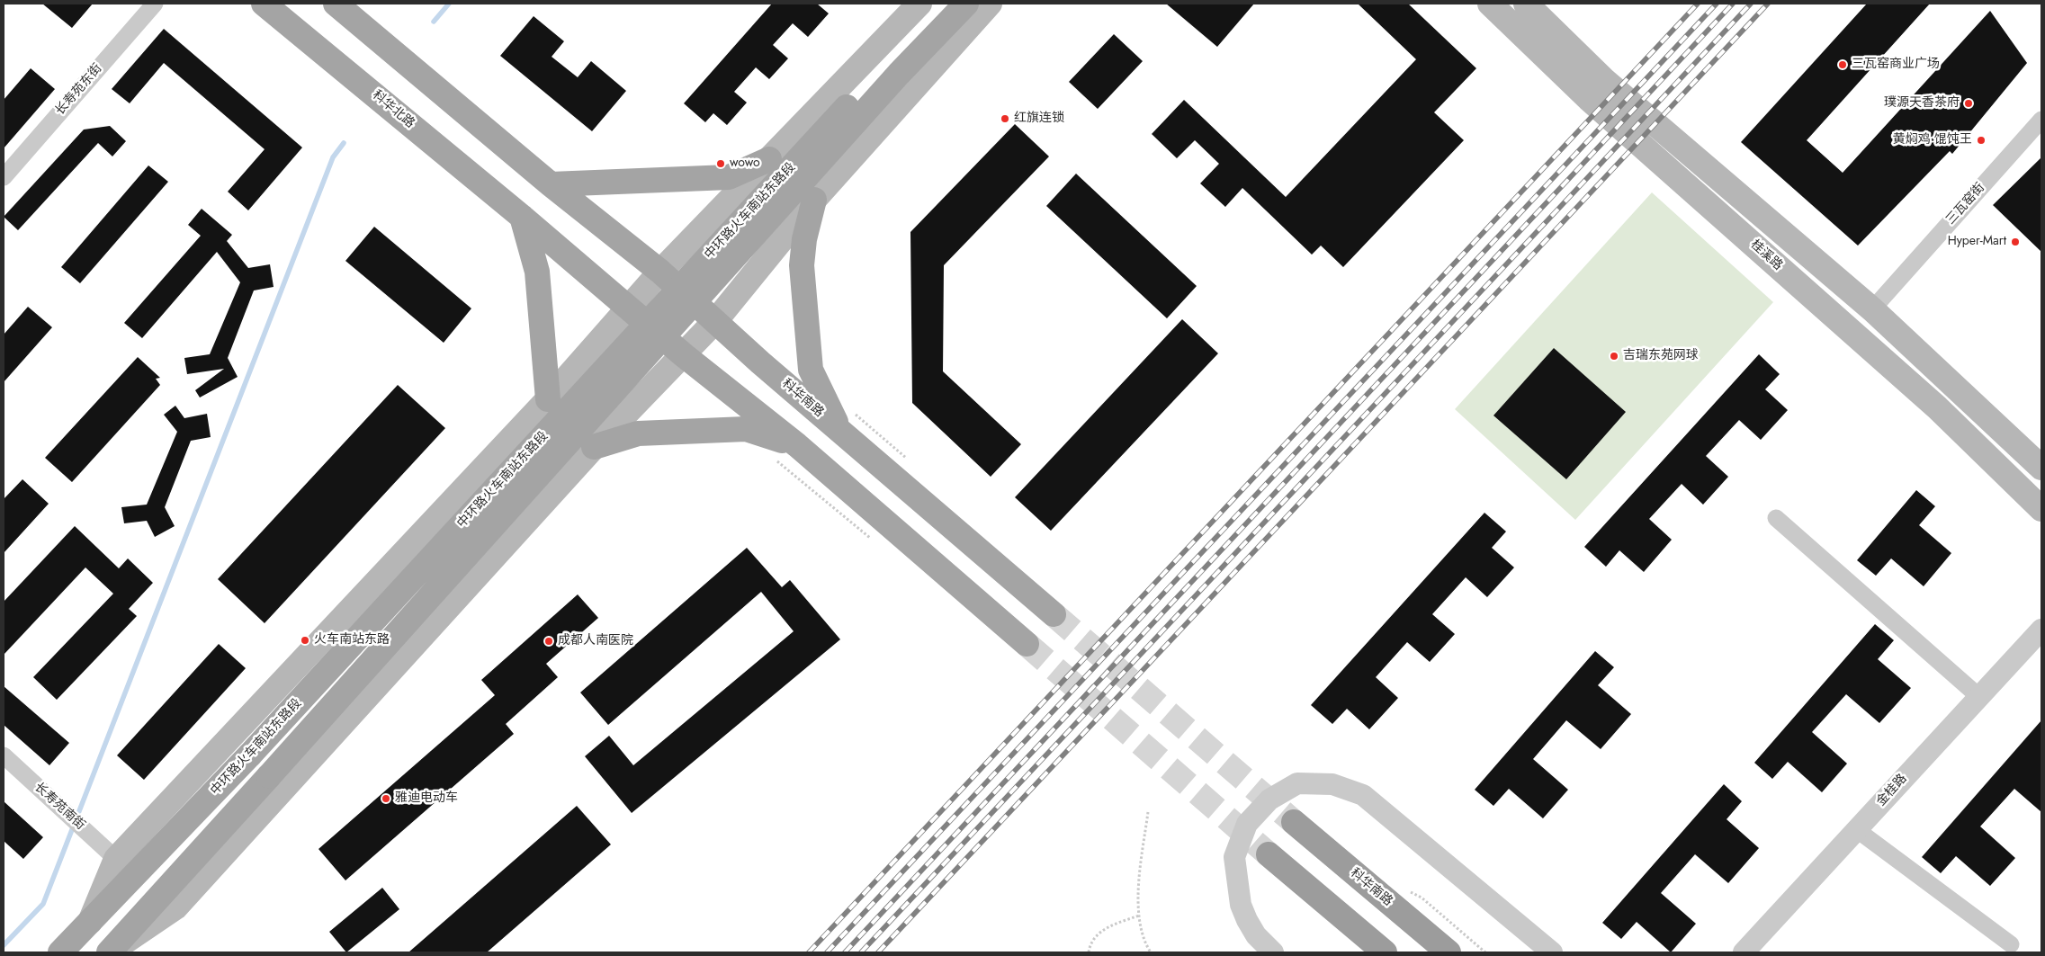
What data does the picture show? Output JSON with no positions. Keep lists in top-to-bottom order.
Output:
{
  "streets": {
    "highway": ["科华南路"],
    "main road": ["科华北路", "中环路火车南站东路段", "桂溪路"],
    "street": [
      "长寿苑东街",
      "三瓦窑街",
      "金桂路",
      "长寿苑南街"
    ]
  },
  "places": [
    "三瓦窑商业广场",
    "璞源天香茶府",
    "红旗连锁",
    "黄焖鸡·馄饨王",
    "wowo",
    "Hyper-Mart",
    "吉瑞东苑网球",
    "火车南站东路",
    "成都人南医院",
    "雅迪电动车"
  ]
}
